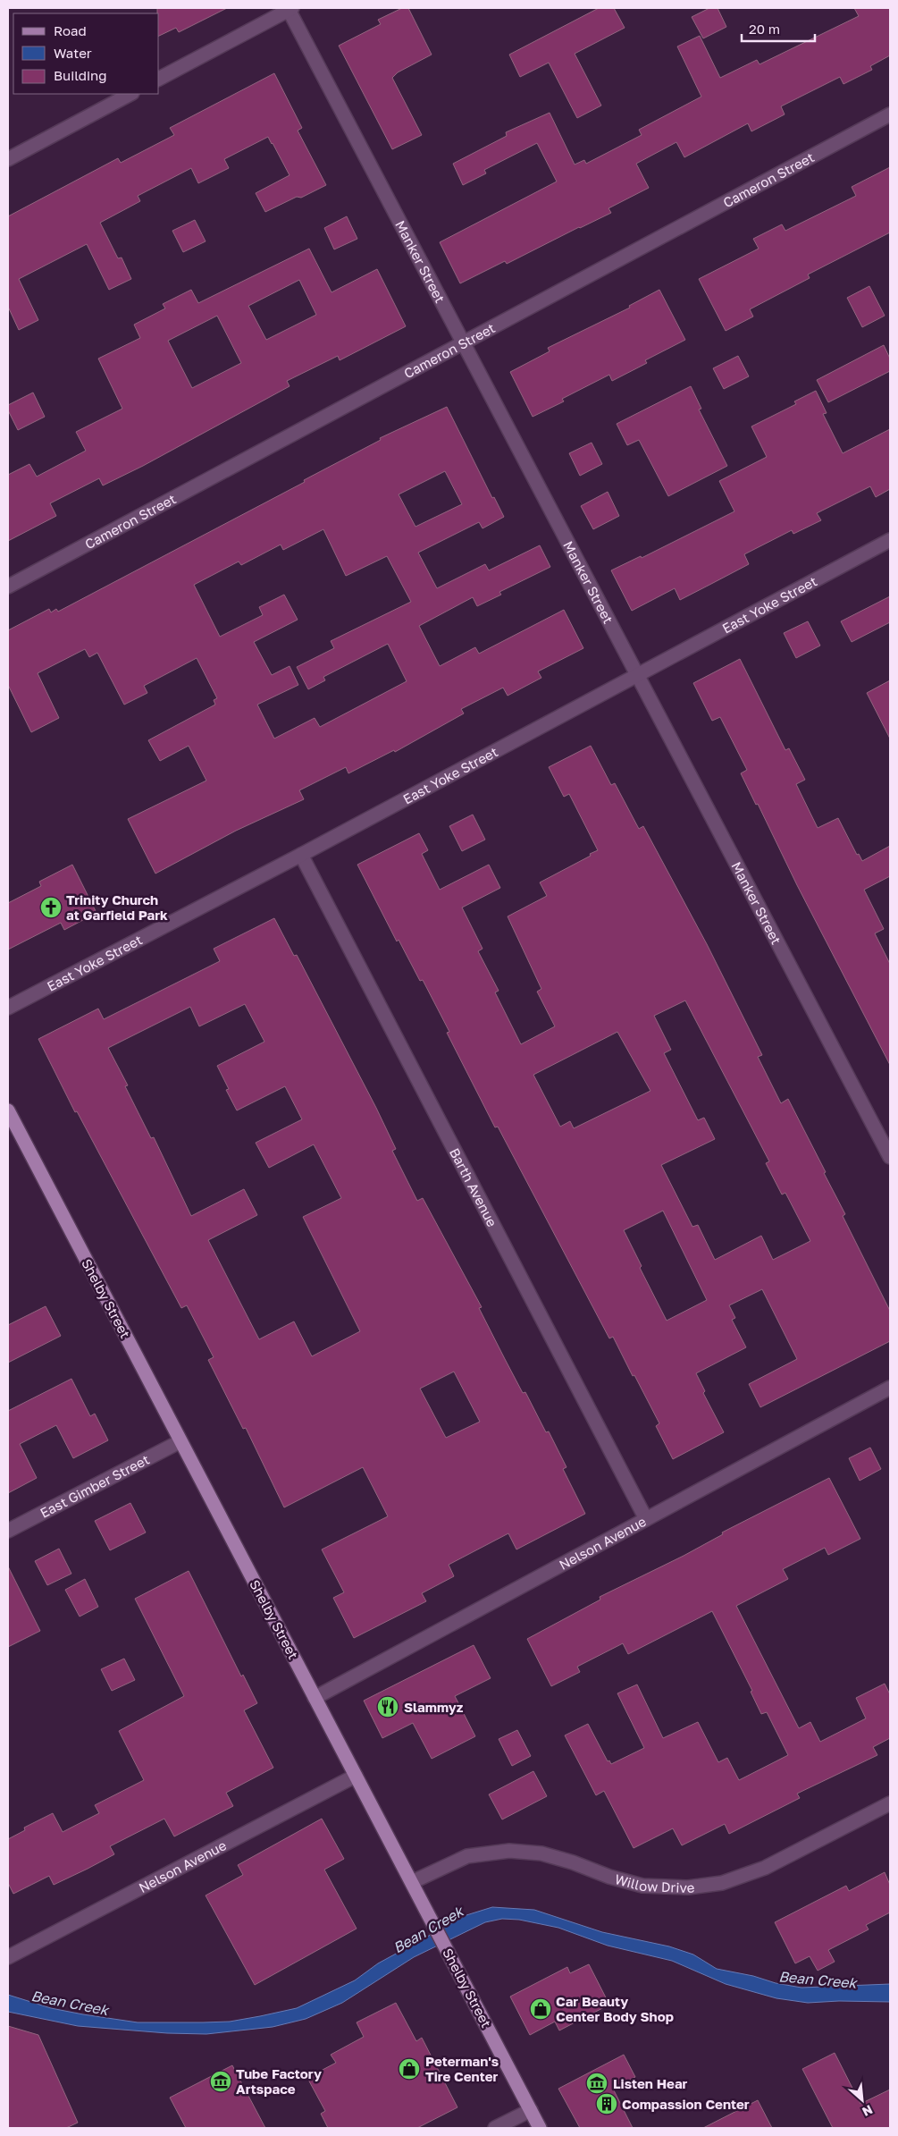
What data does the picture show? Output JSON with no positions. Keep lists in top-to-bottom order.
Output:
{
  "streets": {
    "main road": ["Shelby Street"],
    "street": [
      "Cameron Street",
      "Manker Street",
      "East Yoke Street",
      "Barth Avenue",
      "East Gimber Street",
      "Nelson Avenue",
      "Willow Drive"
    ]
  },
  "crossings": [
    ["Cameron Street", "Manker Street"],
    ["Manker Street", "East Yoke Street"],
    ["East Yoke Street", "Barth Avenue"],
    ["Barth Avenue", "Nelson Avenue"],
    ["Shelby Street", "East Gimber Street"],
    ["Shelby Street", "Nelson Avenue"],
    ["Shelby Street", "Willow Drive"]
  ],
  "water": ["Bean Creek"],
  "places": {
    "church": ["Trinity Church at Garfield Park"],
    "restaurant": ["Slammyz"],
    "shop": ["Car Beauty Center Body Shop", "Peterman's Tire Center"],
    "museum": ["Tube Factory Artspace", "Listen Hear"],
    "building": ["Compassion Center"]
  },
  "legend": ["Road", "Water", "Building"],
  "scale_bar": "20 m",
  "north": "bottom right"
}
